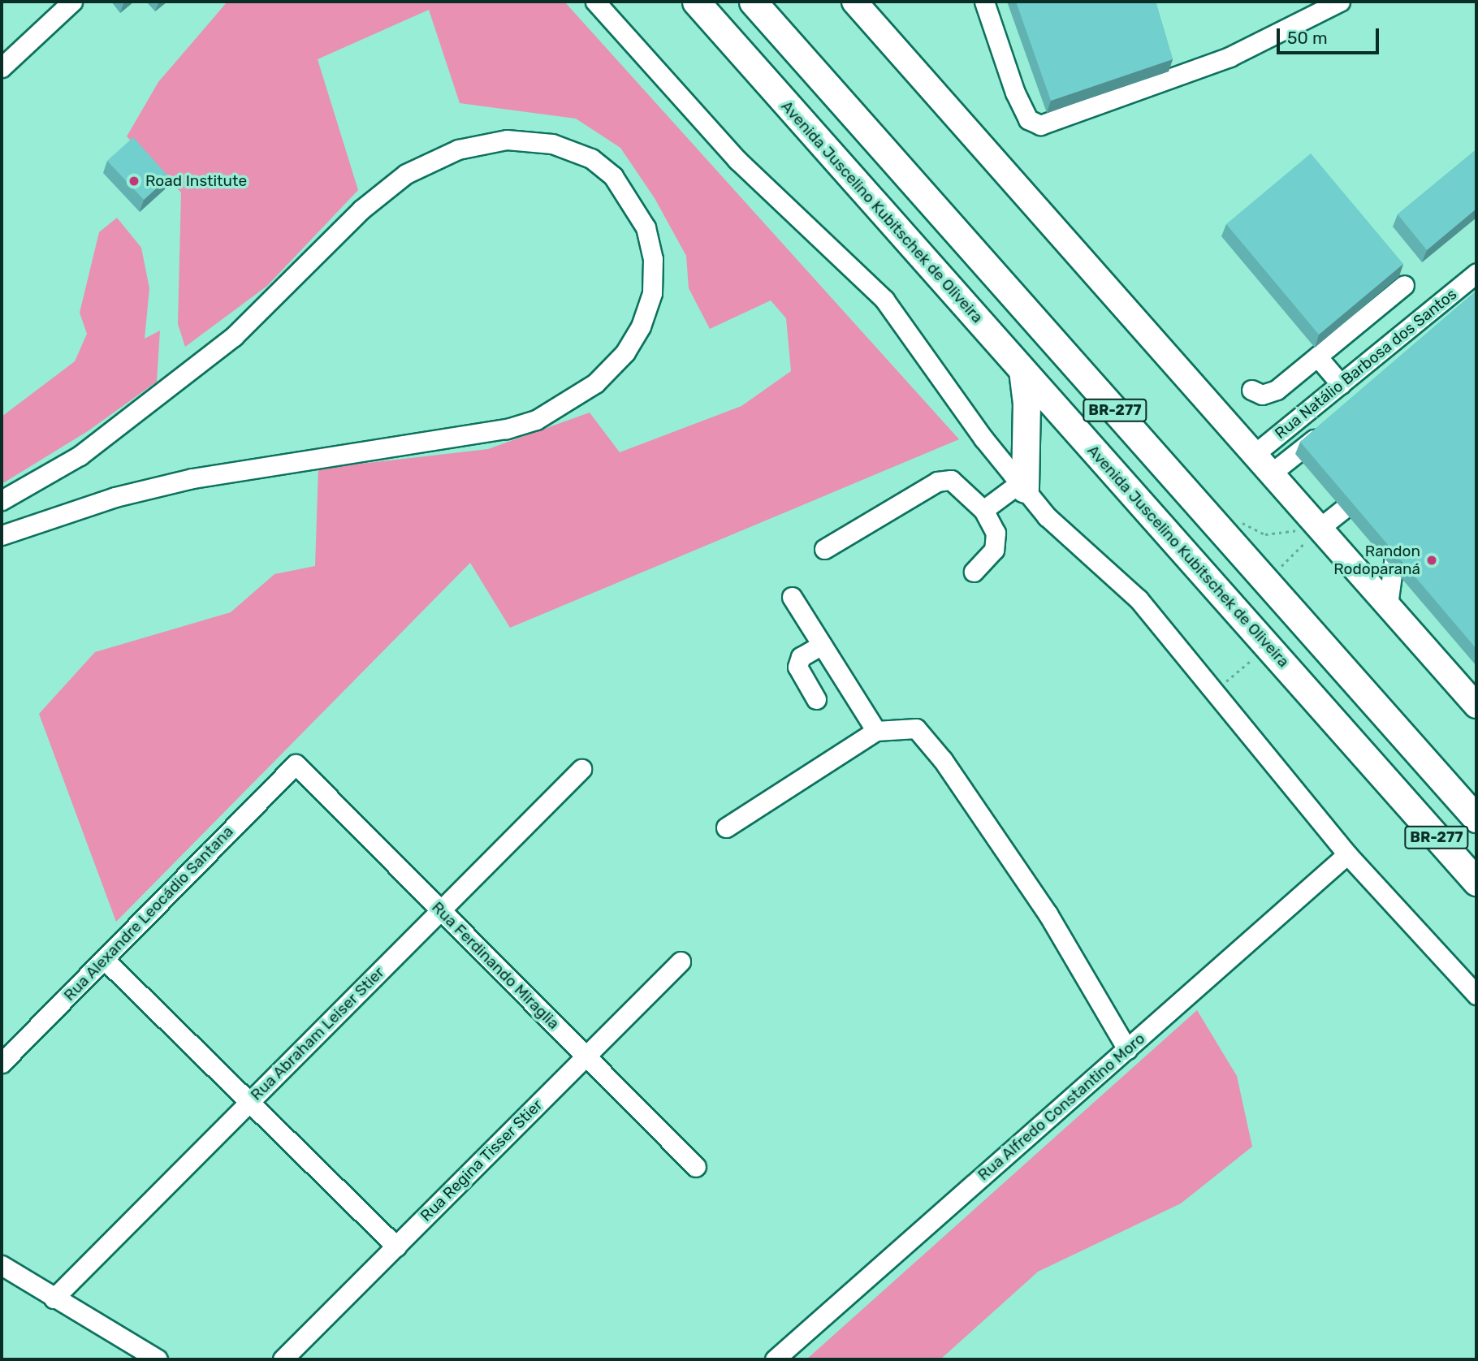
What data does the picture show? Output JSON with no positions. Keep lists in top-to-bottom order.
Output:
{
  "streets": {
    "highway": ["Avenida Juscelino Kubitschek de Oliveira", "BR-277"],
    "street": [
      "Rua Natálio Barbosa dos Santos",
      "Rua Alexandre Leocádio Santana",
      "Rua Ferdinando Miraglia",
      "Rua Abraham Leiser Stier",
      "Rua Alfredo Constantino Moro",
      "Rua Regina Tisser Stier"
    ]
  },
  "crossings": [
    ["Rua Alexandre Leocádio Santana", "Rua Ferdinando Miraglia"],
    ["Rua Ferdinando Miraglia", "Rua Abraham Leiser Stier"],
    ["Rua Ferdinando Miraglia", "Rua Regina Tisser Stier"]
  ],
  "places": ["Road Institute", "Randon Rodoparaná"],
  "scale_bar": "50 m"
}
